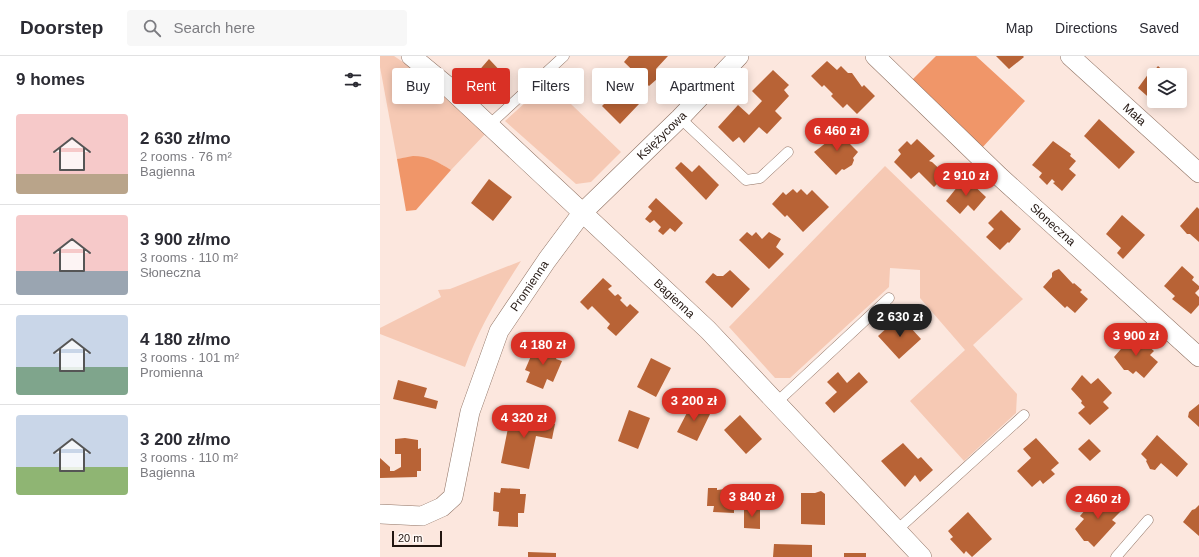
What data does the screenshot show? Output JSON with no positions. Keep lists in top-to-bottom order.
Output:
{
  "streets": {
    "street": [
      "Mała",
      "Księżycowa",
      "Słoneczna",
      "Promienna",
      "Bagienna"
    ]
  },
  "crossings": [
    ["Księżycowa", "Promienna"],
    ["Księżycowa", "Bagienna"],
    ["Promienna", "Bagienna"]
  ],
  "scale_bar": "20 m",
  "page": {
    "header": "Doorstep",
    "search": "Search here",
    "nav": ["Map", "Directions", "Saved"],
    "heading": "9 homes",
    "chip": [
      "Buy",
      "Rent",
      "Filters",
      "New",
      "Apartment"
    ],
    "list": [
      {
        "name": "2 630 zł/mo",
        "note": "2 rooms · 76 m² · Bagienna"
      },
      {
        "name": "3 900 zł/mo",
        "note": "3 rooms · 110 m² · Słoneczna"
      },
      {
        "name": "4 180 zł/mo",
        "note": "3 rooms · 101 m² · Promienna"
      },
      {
        "name": "3 200 zł/mo",
        "note": "3 rooms · 110 m² · Bagienna"
      }
    ],
    "price": [
      "6 460 zł",
      "2 910 zł",
      "2 630 zł",
      "3 900 zł",
      "4 180 zł",
      "3 200 zł",
      "4 320 zł",
      "3 840 zł",
      "2 460 zł"
    ],
    "scale": "20 m"
  }
}
